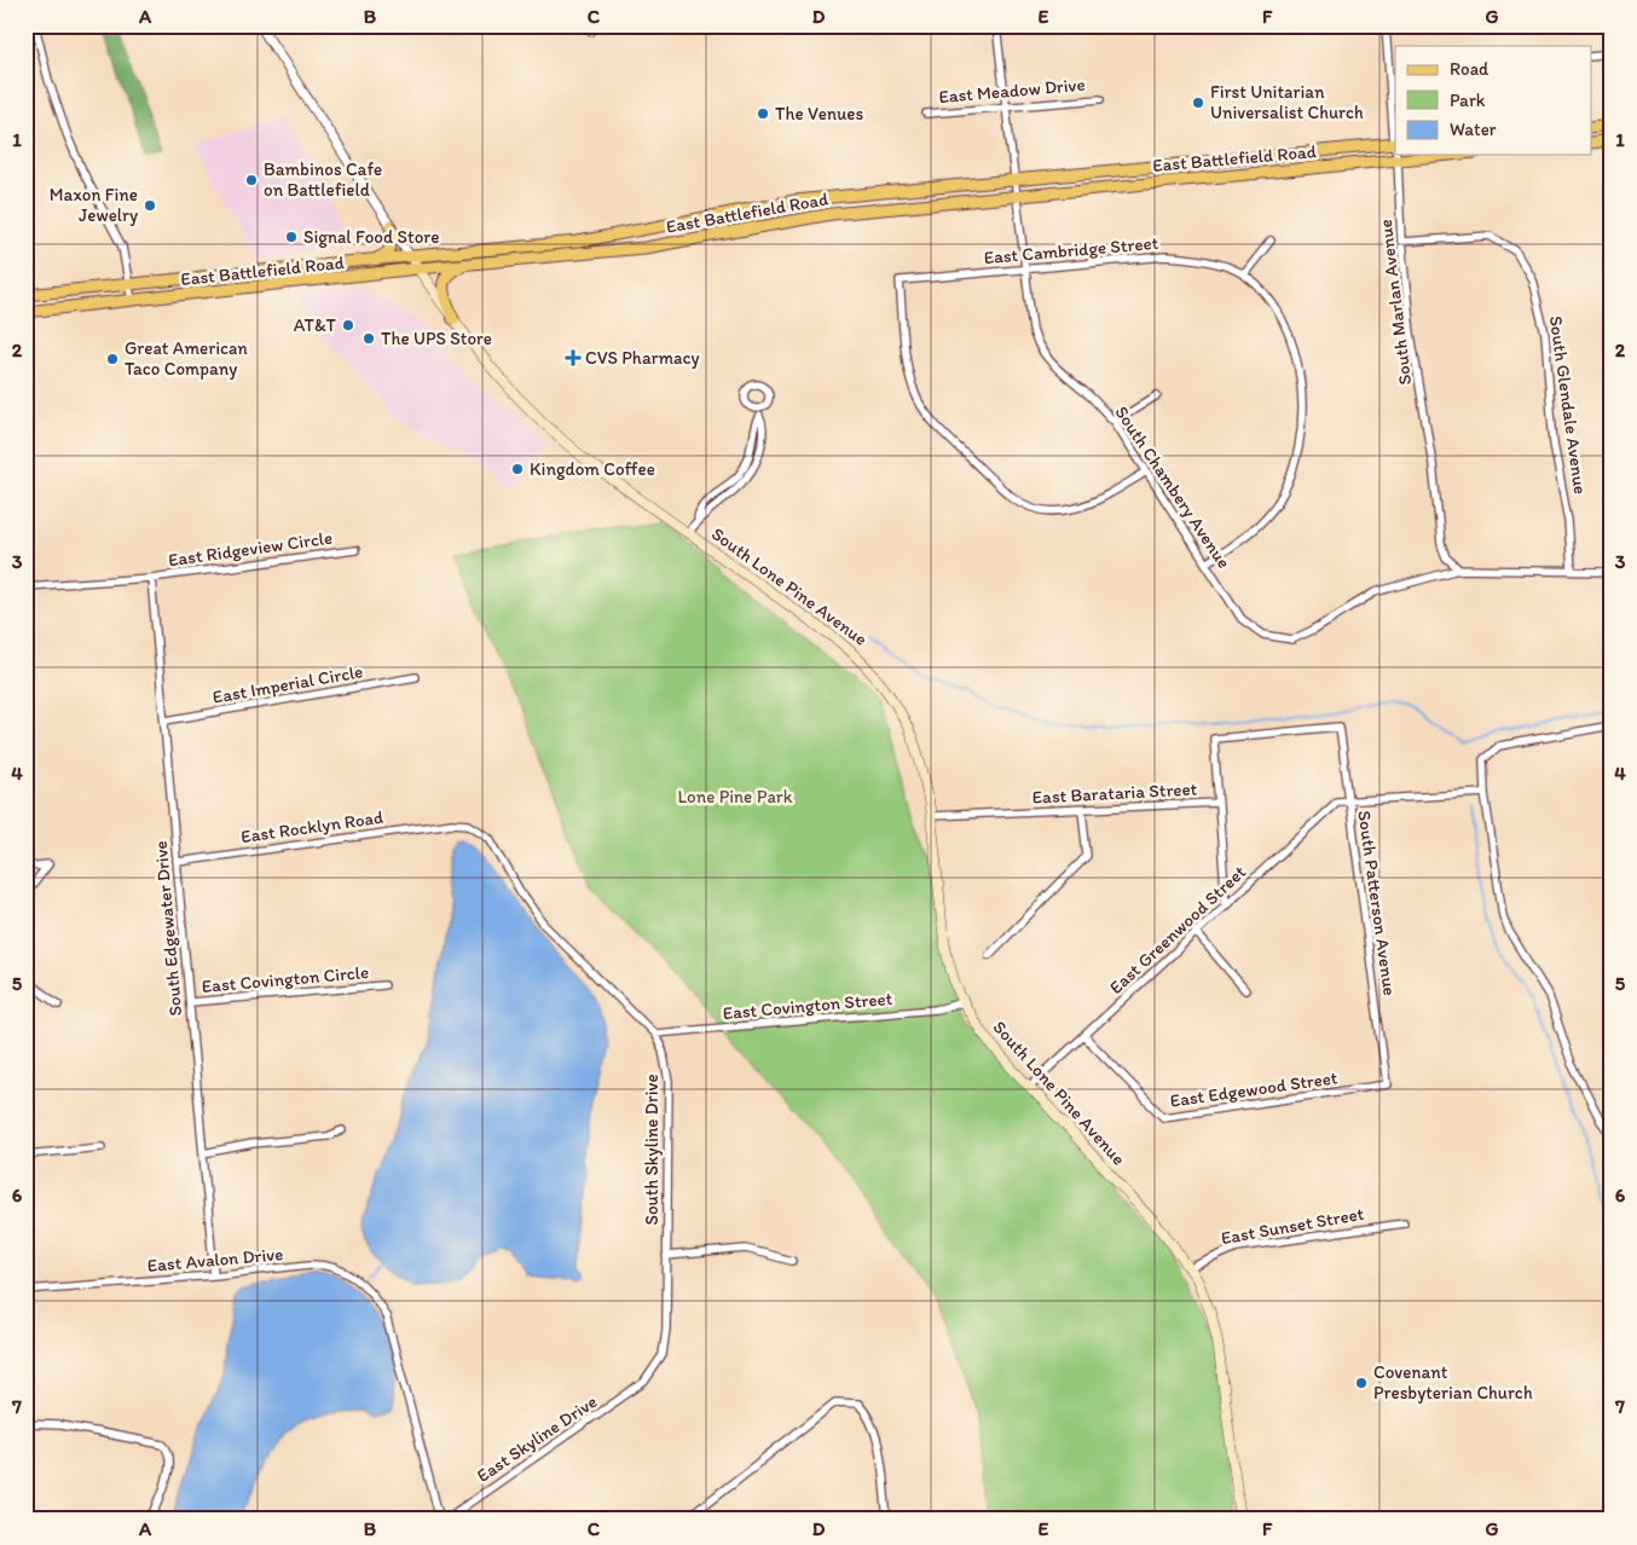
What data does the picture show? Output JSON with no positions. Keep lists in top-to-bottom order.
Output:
{
  "streets": {
    "main road": ["East Battlefield Road", "South Lone Pine Avenue"],
    "street": [
      "East Meadow Drive",
      "East Cambridge Street",
      "South Marlan Avenue",
      "South Glendale Avenue",
      "South Chambery Avenue",
      "East Ridgeview Circle",
      "East Imperial Circle",
      "East Barataria Street",
      "East Rocklyn Road",
      "South Patterson Avenue",
      "South Edgewater Drive",
      "East Greenwood Street",
      "East Covington Circle",
      "East Covington Street",
      "East Edgewood Street",
      "South Skyline Drive",
      "East Sunset Street",
      "East Avalon Drive",
      "East Skyline Drive"
    ]
  },
  "crossings": [
    ["East Meadow Drive", "South Chambery Avenue"],
    ["East Battlefield Road", "South Marlan Avenue"],
    ["East Battlefield Road", "South Chambery Avenue"],
    ["East Battlefield Road", "South Lone Pine Avenue"],
    ["East Cambridge Street", "South Chambery Avenue"],
    ["South Marlan Avenue", "South Glendale Avenue"],
    ["South Marlan Avenue", "South Chambery Avenue"],
    ["East Ridgeview Circle", "South Edgewater Drive"],
    ["South Lone Pine Avenue", "East Barataria Street"],
    ["South Lone Pine Avenue", "East Greenwood Street"],
    ["South Lone Pine Avenue", "East Covington Street"],
    ["South Lone Pine Avenue", "East Sunset Street"],
    ["East Imperial Circle", "South Edgewater Drive"],
    ["East Barataria Street", "South Patterson Avenue"],
    ["East Rocklyn Road", "South Edgewater Drive"],
    ["East Rocklyn Road", "South Skyline Drive"],
    ["South Patterson Avenue", "East Greenwood Street"],
    ["South Patterson Avenue", "East Edgewood Street"],
    ["South Edgewater Drive", "East Covington Circle"],
    ["South Edgewater Drive", "East Avalon Drive"],
    ["East Greenwood Street", "East Edgewood Street"],
    ["East Covington Street", "South Skyline Drive"],
    ["South Skyline Drive", "East Skyline Drive"]
  ],
  "parks": ["Lone Pine Park"],
  "places": {
    "other": [
      "First Unitarian Universalist Church",
      "The Venues",
      "Bambinos Cafe on Battlefield",
      "Maxon Fine Jewelry",
      "Signal Food Store",
      "AT&T",
      "The UPS Store",
      "Great American Taco Company",
      "Kingdom Coffee",
      "Covenant Presbyterian Church"
    ],
    "health": ["CVS Pharmacy"]
  },
  "legend": ["Road", "Park", "Water"],
  "grid": {
    "columns": [
      "A",
      "B",
      "C",
      "D",
      "E",
      "F",
      "G"
    ],
    "rows": [
      "1",
      "2",
      "3",
      "4",
      "5",
      "6",
      "7"
    ]
  }
}
